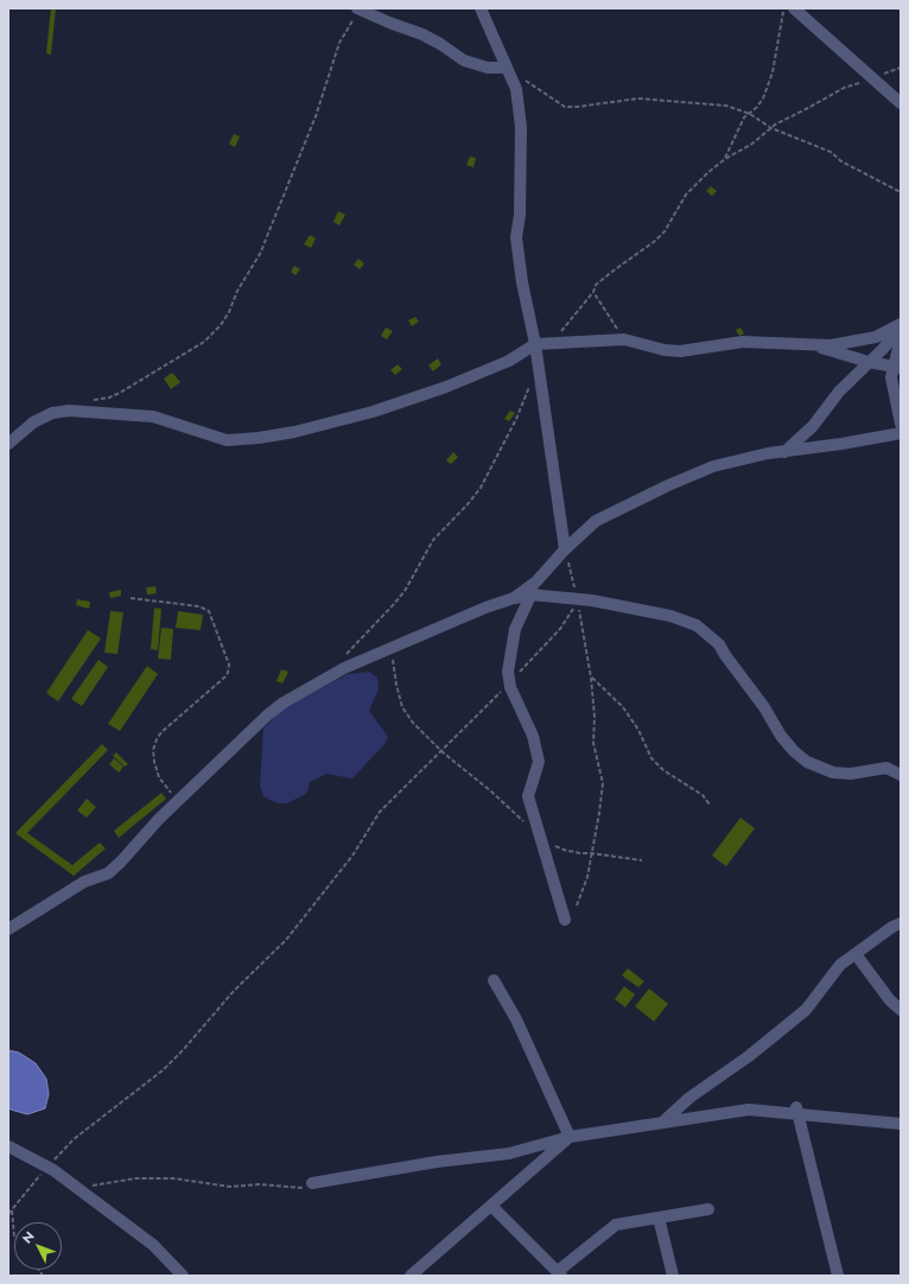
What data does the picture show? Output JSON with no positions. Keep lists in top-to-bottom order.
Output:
{
  "north": "top left"
}
